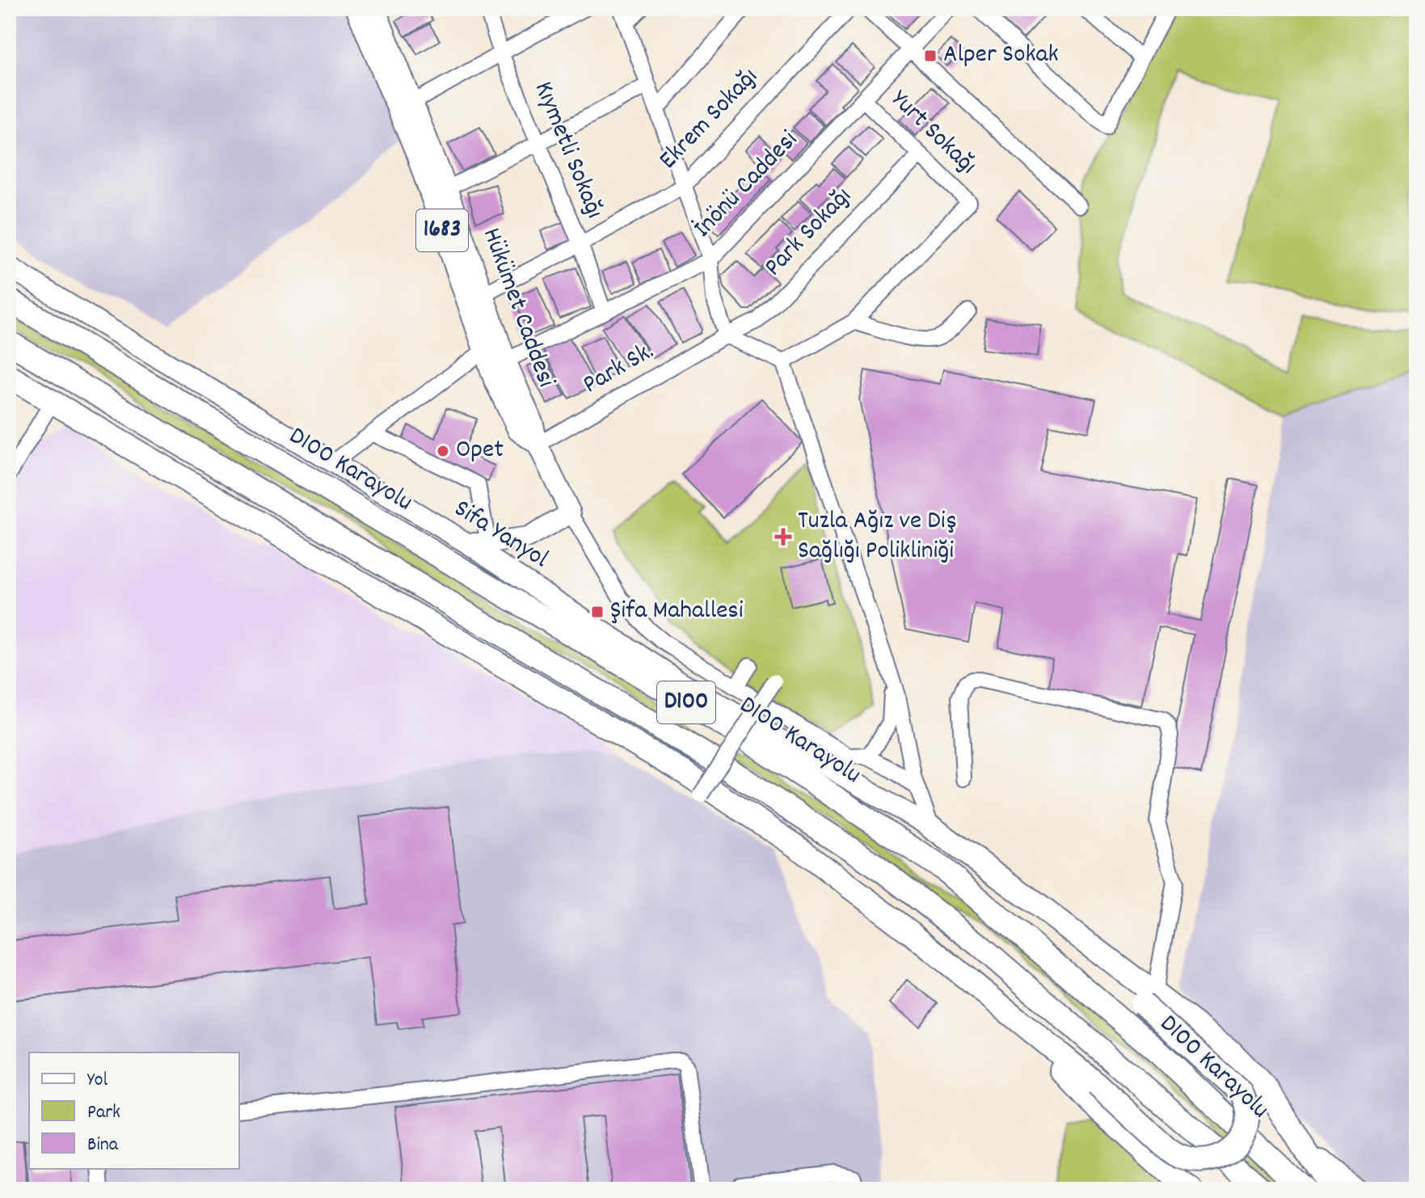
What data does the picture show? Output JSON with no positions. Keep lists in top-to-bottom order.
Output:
{
  "streets": {
    "highway": ["D100 Karayolu", "D100"],
    "main road": ["1683", "Hükümet Caddesi", "Sifa Yanyol"],
    "street": [
      "Ekrem Sokağı",
      "Yurt Sokağı",
      "Kıymetli Sokağı",
      "İnönü Caddesi",
      "Park Sokağı",
      "Park Sk."
    ]
  },
  "crossings": [
    ["Ekrem Sokağı", "Kıymetli Sokağı"],
    ["Ekrem Sokağı", "Hükümet Caddesi"],
    ["Yurt Sokağı", "İnönü Caddesi"],
    ["Yurt Sokağı", "Park Sokağı"],
    ["Kıymetli Sokağı", "İnönü Caddesi"],
    ["İnönü Caddesi", "Hükümet Caddesi"],
    ["Park Sokağı", "Park Sk."],
    ["Hükümet Caddesi", "Park Sk."]
  ],
  "places": {
    "transit": ["Alper Sokak", "Şifa Mahallesi"],
    "other": ["Opet"],
    "health": ["Tuzla Ağız ve Diş Sağlığı Polikliniği"]
  },
  "legend": ["Yol", "Park", "Bina"]
}
